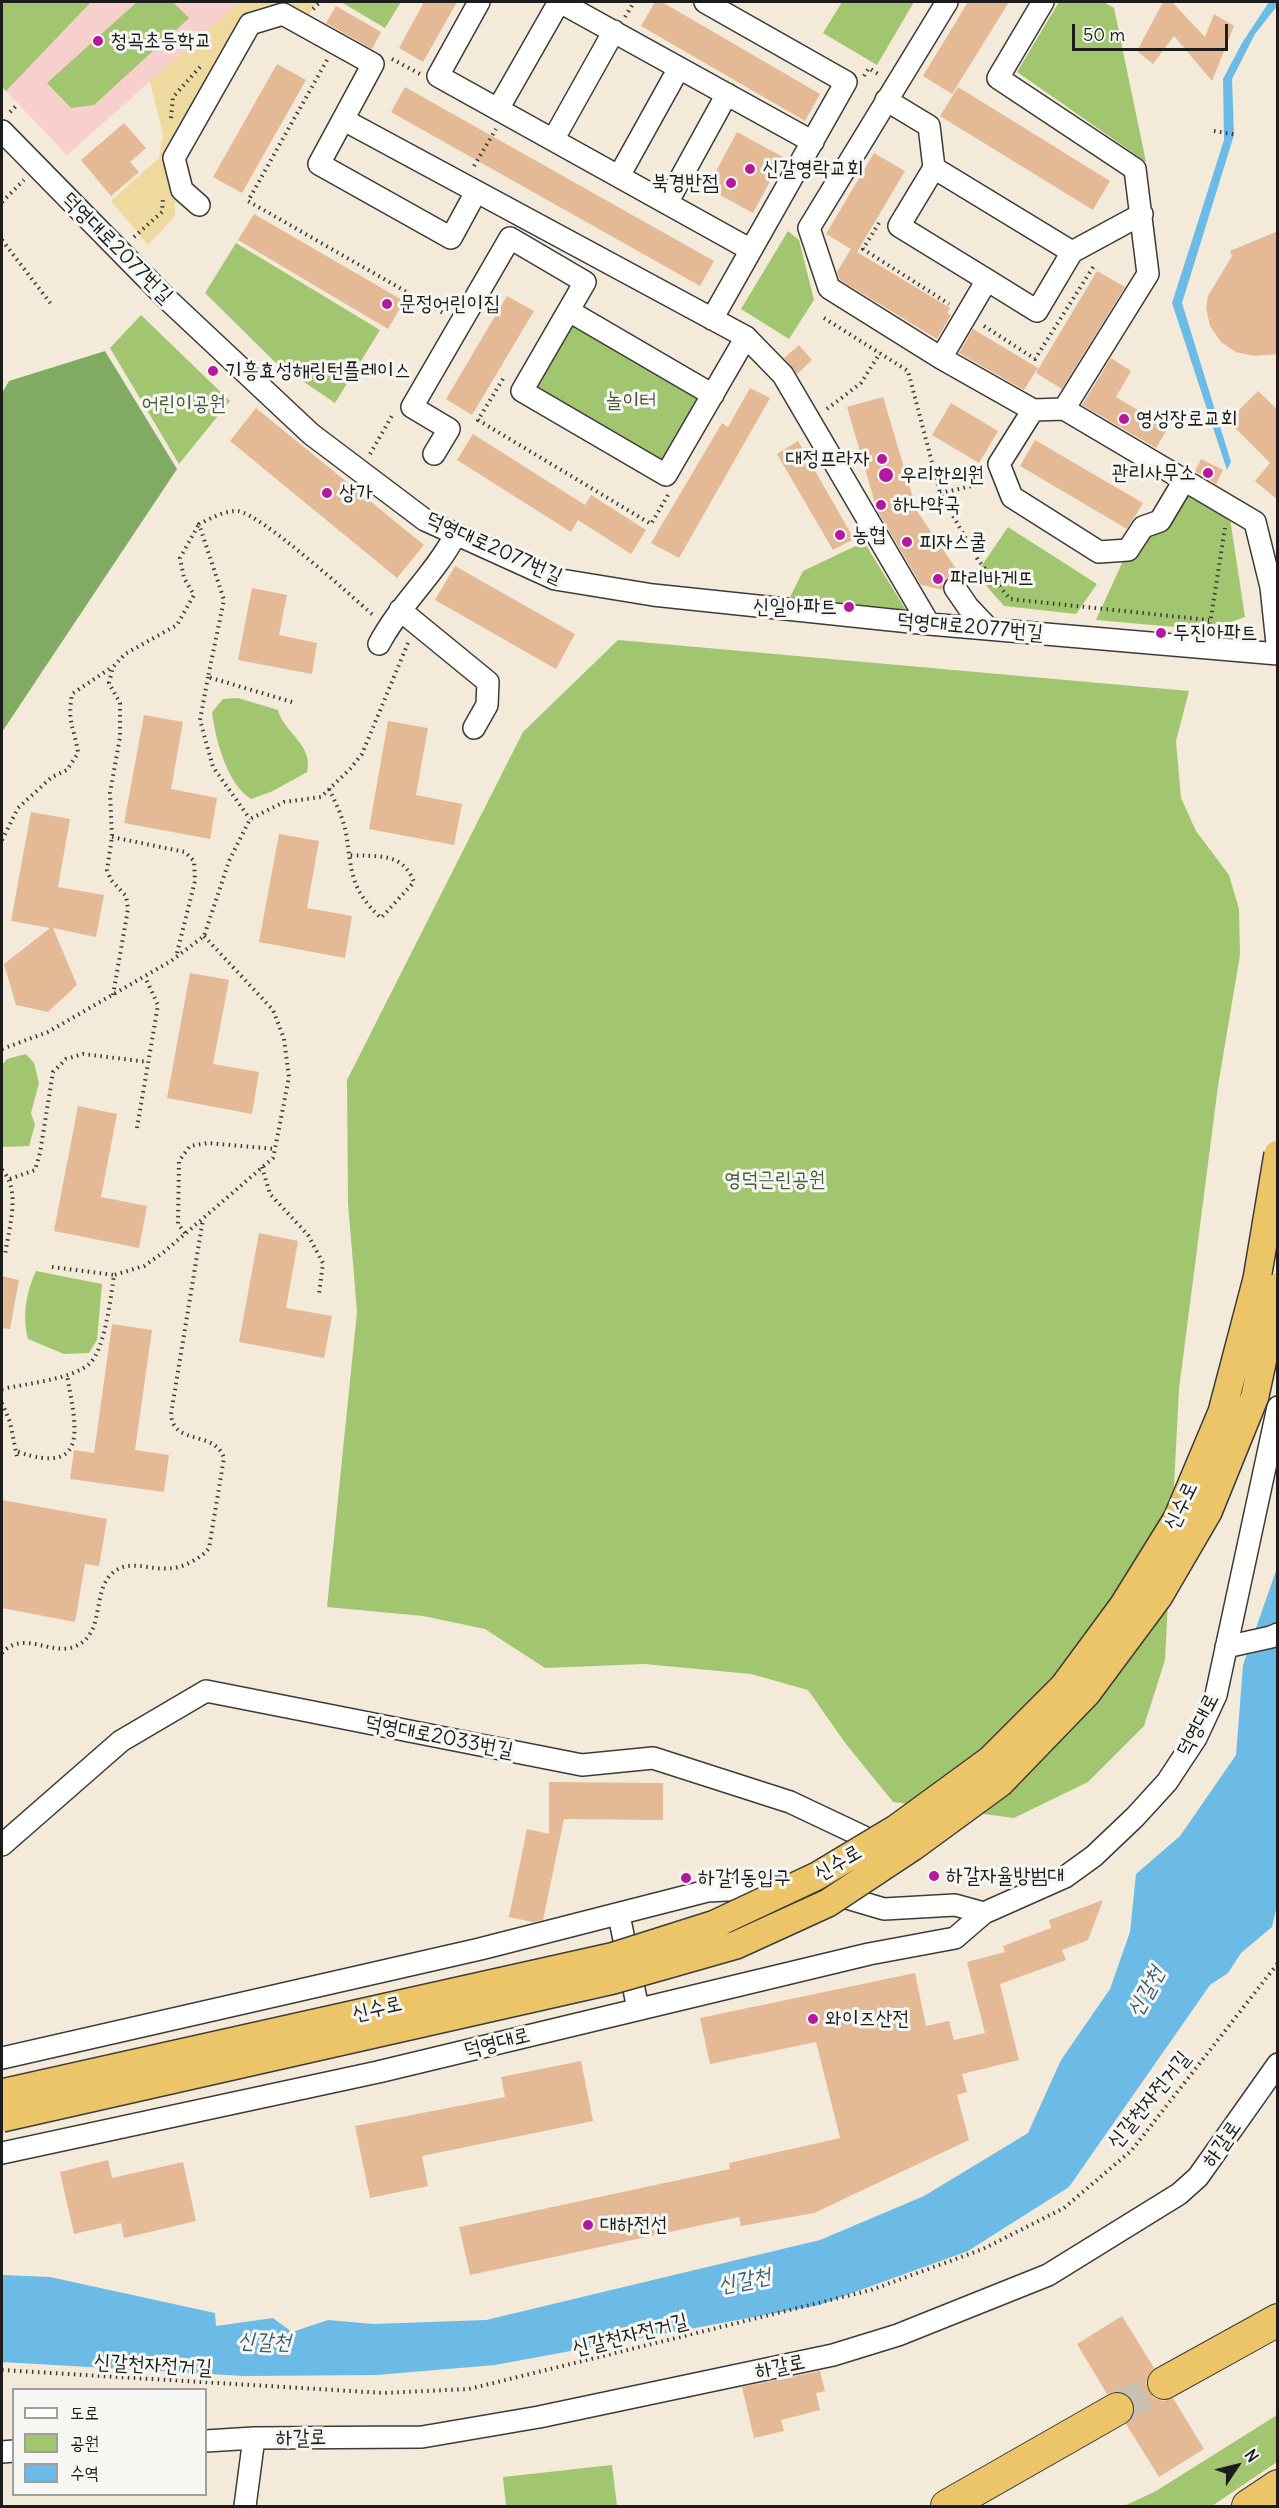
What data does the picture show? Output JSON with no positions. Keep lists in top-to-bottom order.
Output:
{
  "streets": {
    "main road": ["신수로"],
    "street": [
      "덕영대로2077번길",
      "덕영대로",
      "덕영대로2033번길",
      "하갈로"
    ],
    "path": ["신갈천자전거길"]
  },
  "water": ["신갈천"],
  "parks": ["놀이터", "어린이공원", "영덕근린공원"],
  "places": [
    "청곡초등학교",
    "신갈영락교회",
    "북경반점",
    "문정어린이집",
    "기흥효성해링턴플레이스",
    "영성장로교회",
    "대정프라자",
    "관리사무소",
    "우리한의원",
    "상가",
    "하나약국",
    "농협",
    "피자스쿨",
    "파리바게뜨",
    "신일아파트",
    "두진아파트",
    "하갈자율방범대",
    "하갈1동입구",
    "와이즈산전",
    "대하전선"
  ],
  "legend": ["도로", "공원", "수역"],
  "scale_bar": "50 m",
  "north": "top right"
}
